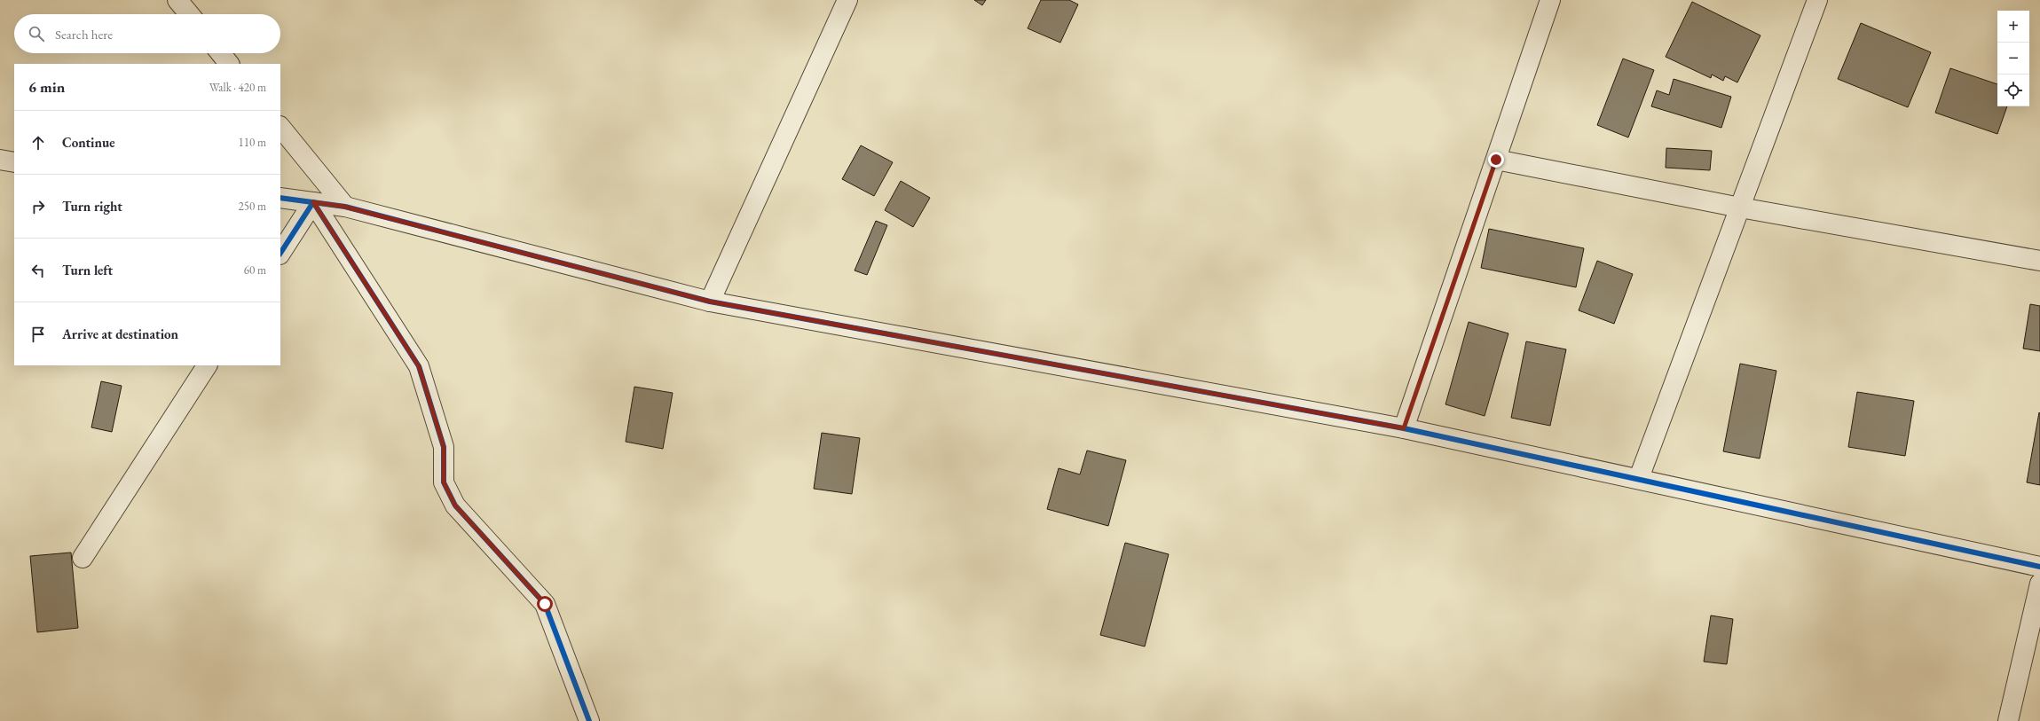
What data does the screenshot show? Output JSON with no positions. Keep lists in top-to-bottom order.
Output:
{
  "page": {
    "map_buttons": ["+", "−"],
    "search": "Search here",
    "heading": ["6 min", "Walk · 420 m"],
    "list": [
      ["Continue", "110 m"],
      ["Turn right", "250 m"],
      ["Turn left", "60 m"],
      "Arrive at destination"
    ]
  }
}
